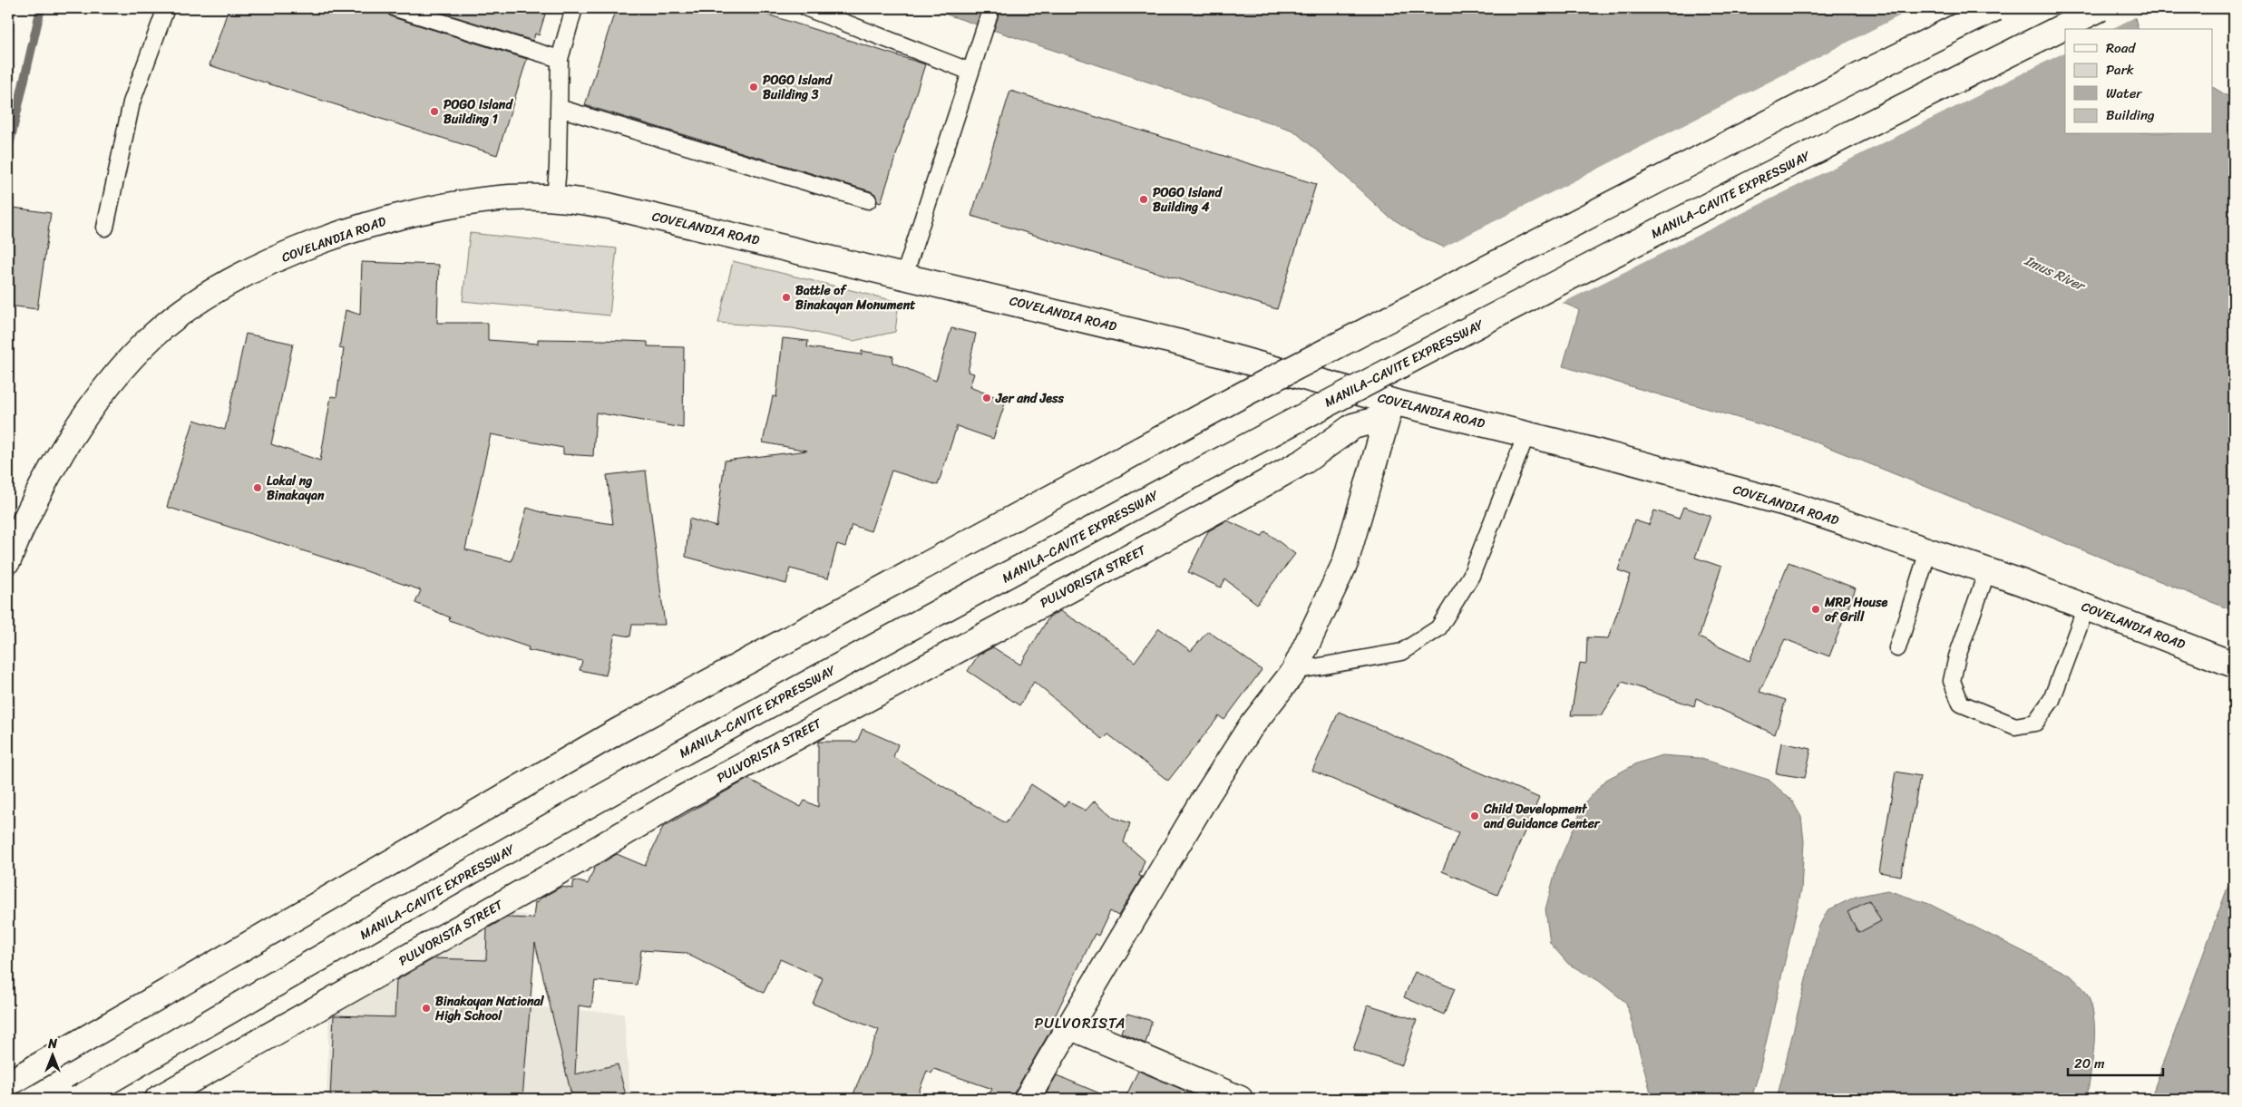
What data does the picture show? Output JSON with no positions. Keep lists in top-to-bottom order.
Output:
{
  "streets": {
    "main road": ["MANILA–CAVITE EXPRESSWAY", "COVELANDIA ROAD", "PULVORISTA STREET"]
  },
  "crossings": [
    ["COVELANDIA ROAD", "PULVORISTA STREET"]
  ],
  "districts": ["PULVORISTA"],
  "water": ["Imus River"],
  "places": [
    "POGO Island Building 3",
    "POGO Island Building 1",
    "POGO Island Building 4",
    "Battle of Binakayan Monument",
    "Jer and Jess",
    "Lokal ng Binakayan",
    "MRP House of Grill",
    "Child Development and Guidance Center",
    "Binakayan National High School"
  ],
  "legend": [
    "Road",
    "Park",
    "Water",
    "Building"
  ],
  "scale_bar": "20 m",
  "north": "top"
}
